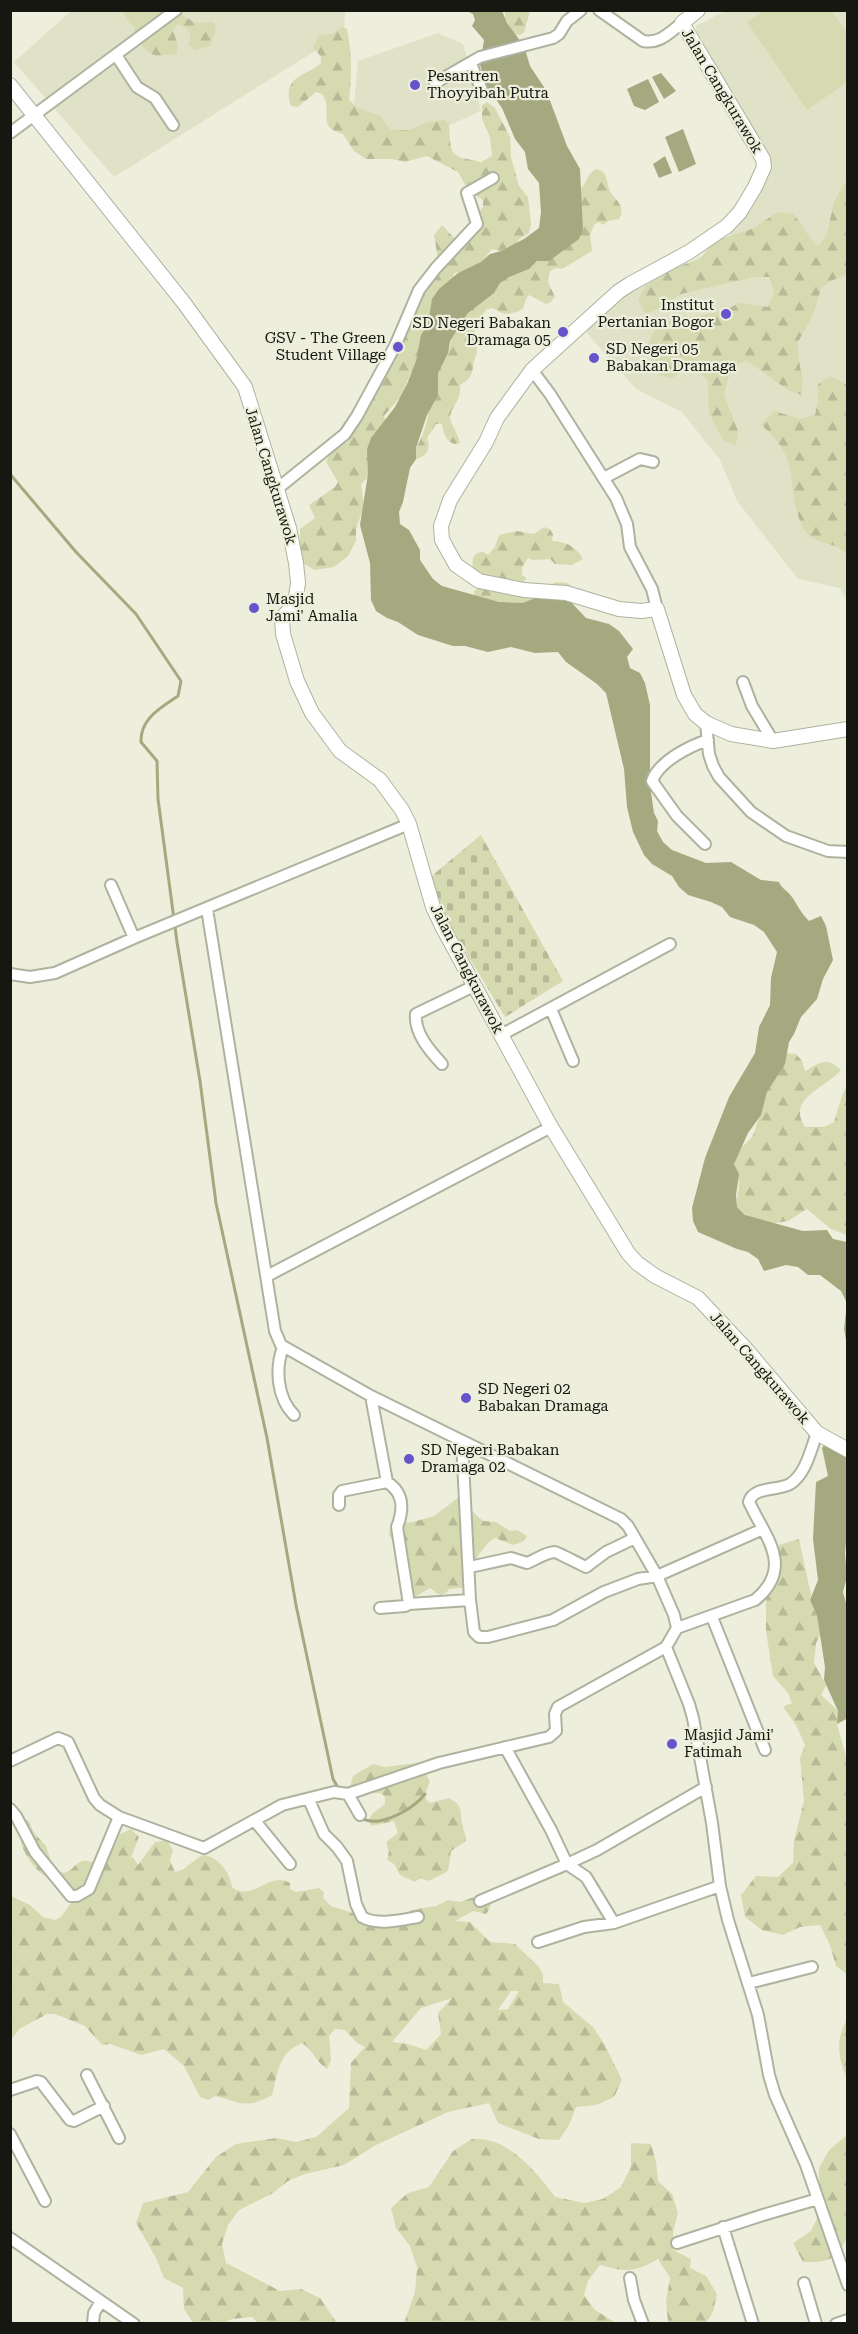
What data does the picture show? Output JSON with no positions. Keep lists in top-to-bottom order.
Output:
{
  "streets": {
    "street": ["Jalan Cangkurawok"]
  },
  "places": [
    "Pesantren Thoyyibah Putra",
    "Institut Pertanian Bogor",
    "SD Negeri Babakan Dramaga 05",
    "GSV - The Green Student Village",
    "SD Negeri 05 Babakan Dramaga",
    "Masjid Jami' Amalia",
    "SD Negeri 02 Babakan Dramaga",
    "SD Negeri Babakan Dramaga 02",
    "Masjid Jami' Fatimah"
  ]
}
